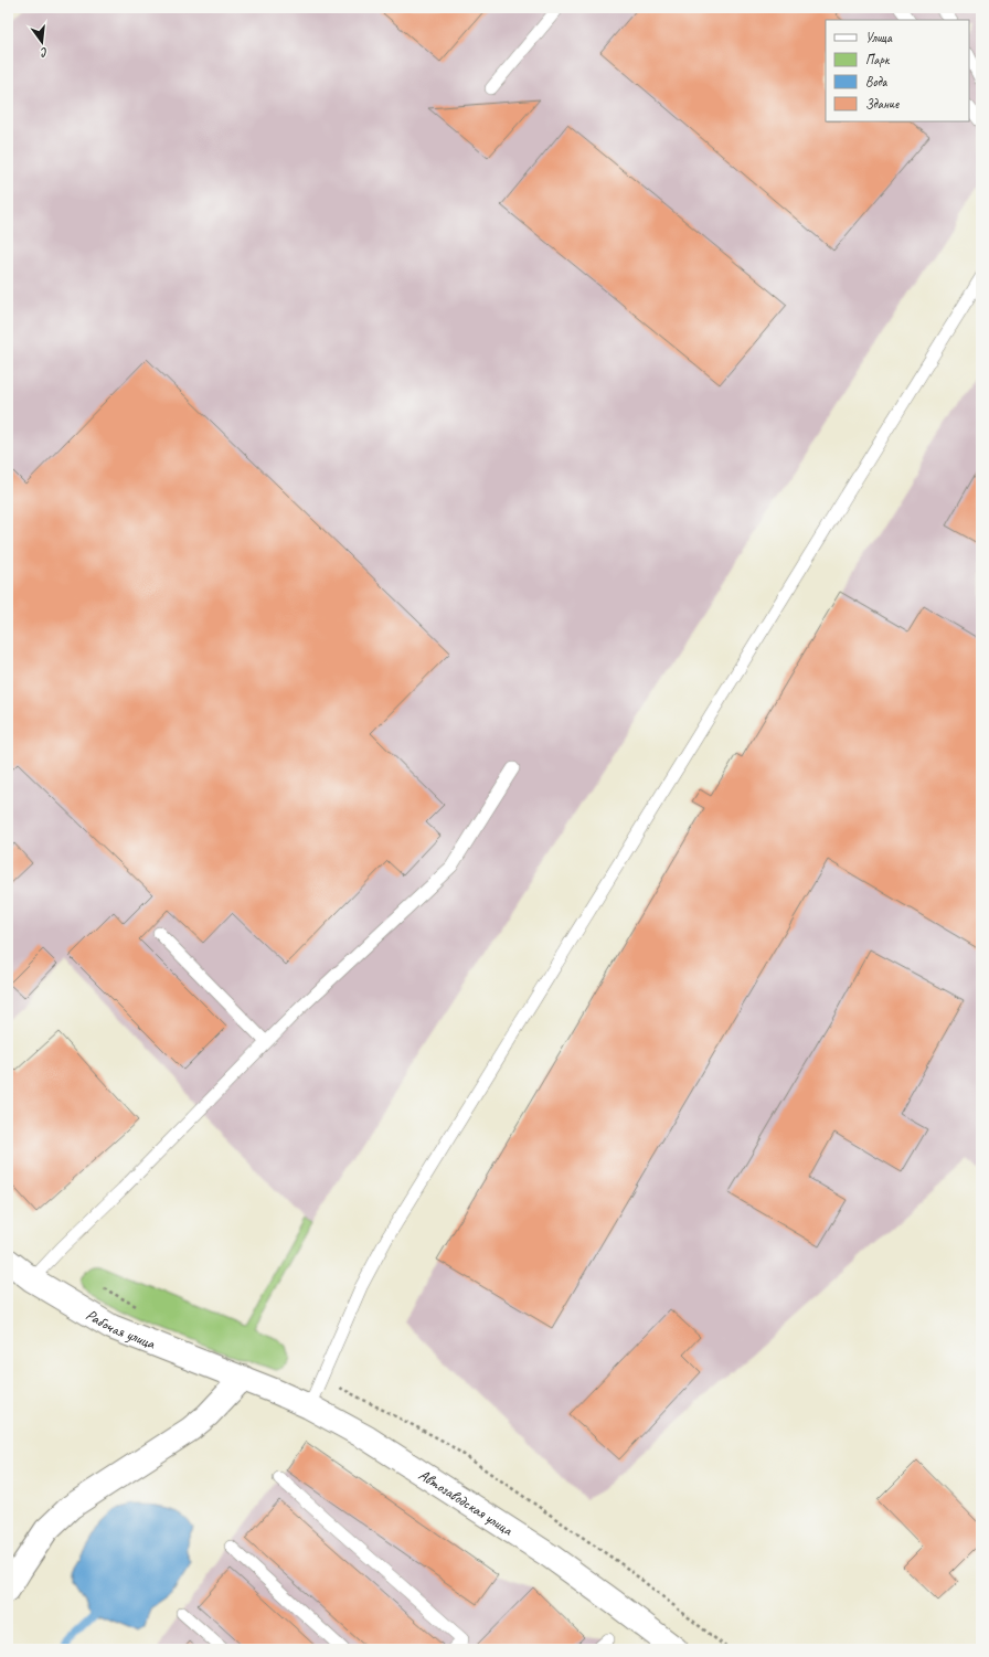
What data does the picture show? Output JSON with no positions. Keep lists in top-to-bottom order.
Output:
{
  "streets": {
    "street": ["Рабочая улица", "Автозаводская улица"]
  },
  "crossings": [
    ["Рабочая улица", "Автозаводская улица"]
  ],
  "legend": [
    "Улица",
    "Парк",
    "Вода",
    "Здание"
  ],
  "north": "bottom"
}
